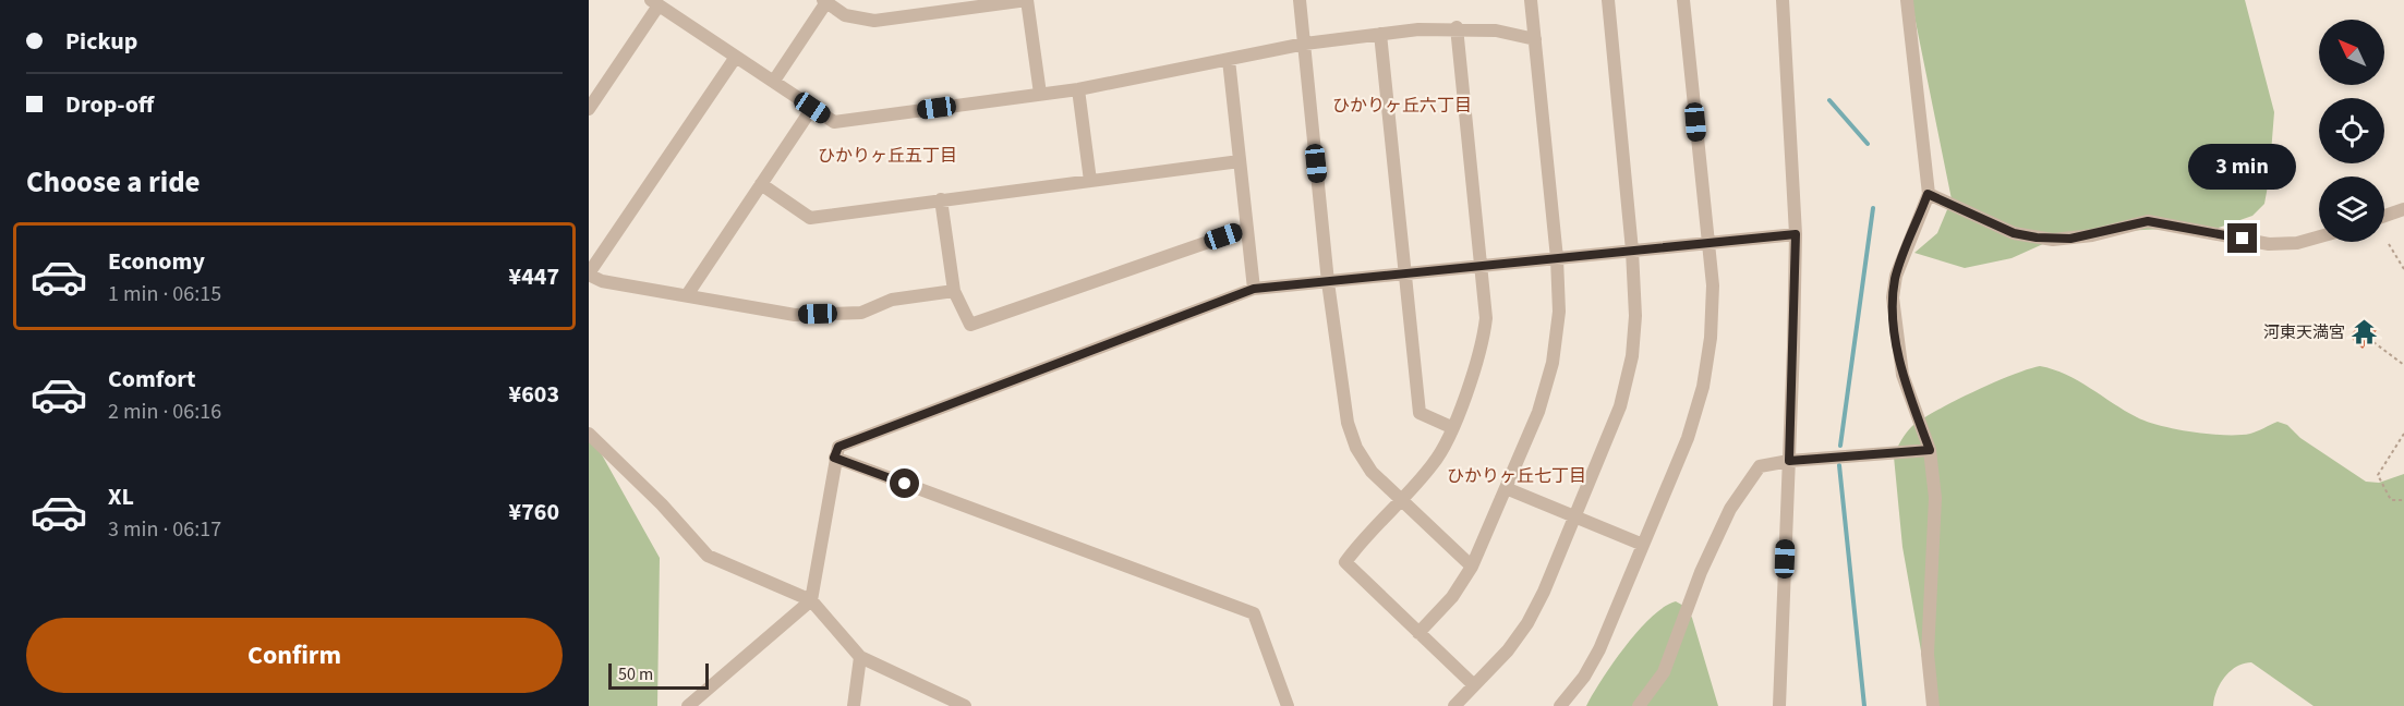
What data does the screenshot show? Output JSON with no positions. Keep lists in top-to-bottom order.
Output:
{
  "districts": ["ひかりヶ丘六丁目", "ひかりヶ丘五丁目", "ひかりヶ丘七丁目"],
  "places": {
    "temple": ["河東天満宮"]
  },
  "scale_bar": "50 m",
  "north": "top left",
  "page": {
    "banner": ["Pickup", "Drop-off"],
    "heading": "Choose a ride",
    "bubble": "3 min",
    "list": [
      {
        "name": "Economy",
        "note": "1 min · 06:15",
        "value": "¥447"
      },
      {
        "name": "Comfort",
        "note": "2 min · 06:16",
        "value": "¥603"
      },
      {
        "name": "XL",
        "note": "3 min · 06:17",
        "value": "¥760"
      }
    ],
    "buttons": "Confirm",
    "scale": "50 m"
  }
}
